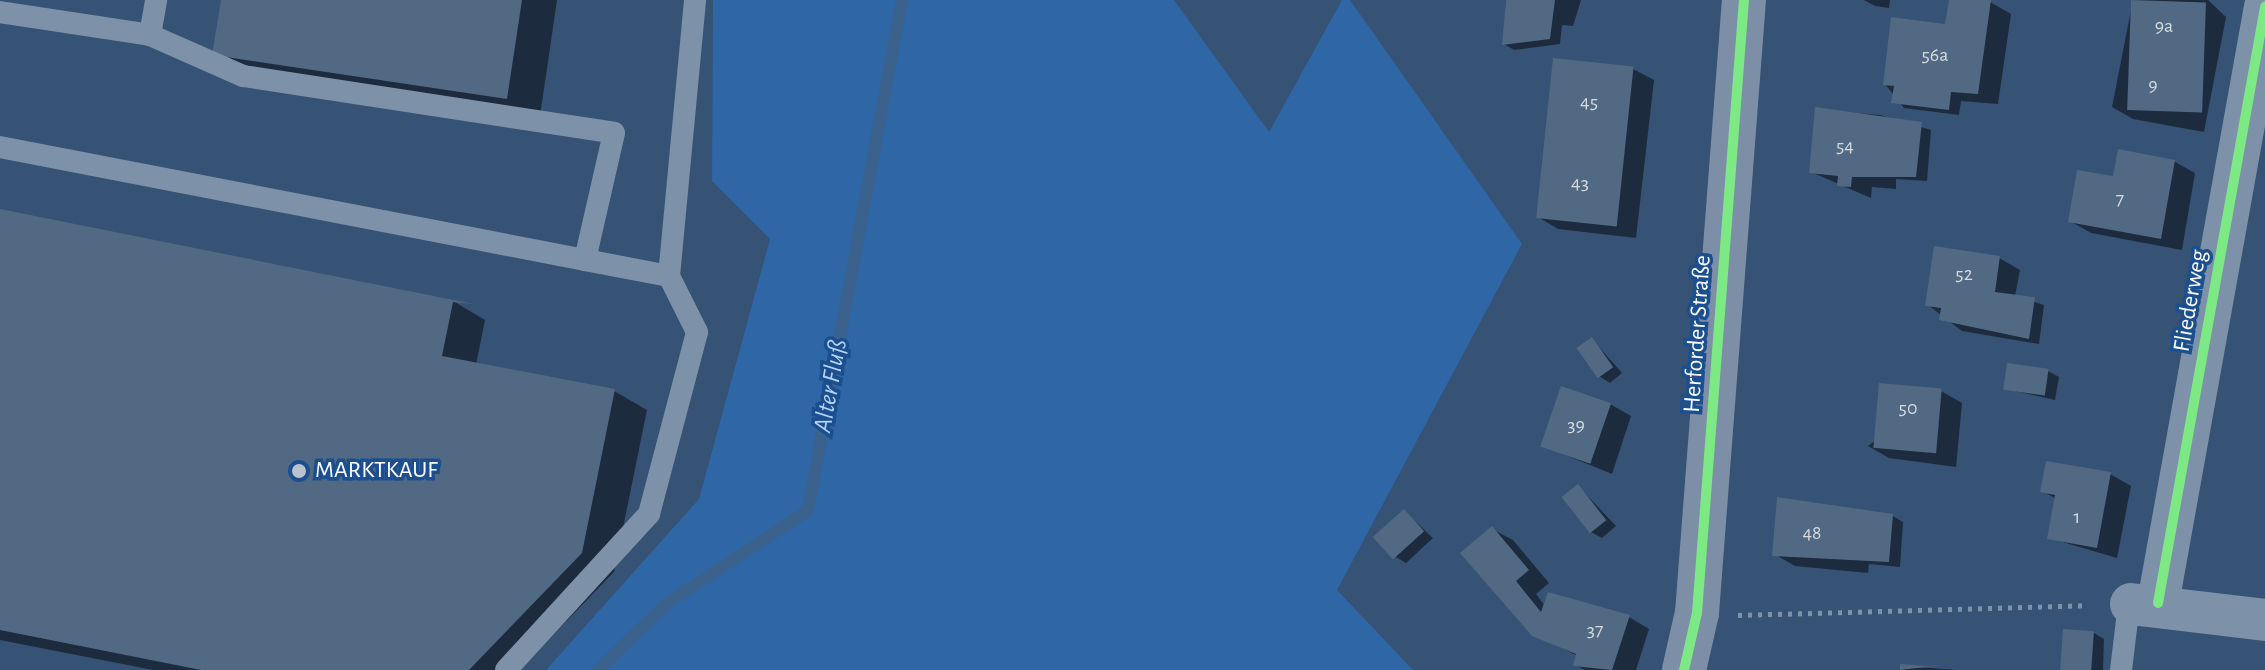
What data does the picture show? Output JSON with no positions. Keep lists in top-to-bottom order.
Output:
{
  "streets": {
    "main road": ["Herforder Straße"],
    "street": ["Fliederweg"]
  },
  "water": ["Alter Fluß"],
  "places": ["MARKTKAUF"],
  "house_numbers": [
    "9a",
    "56a",
    "9",
    "45",
    "54",
    "43",
    "7",
    "52",
    "50",
    "39",
    "1",
    "48",
    "37"
  ]
}
